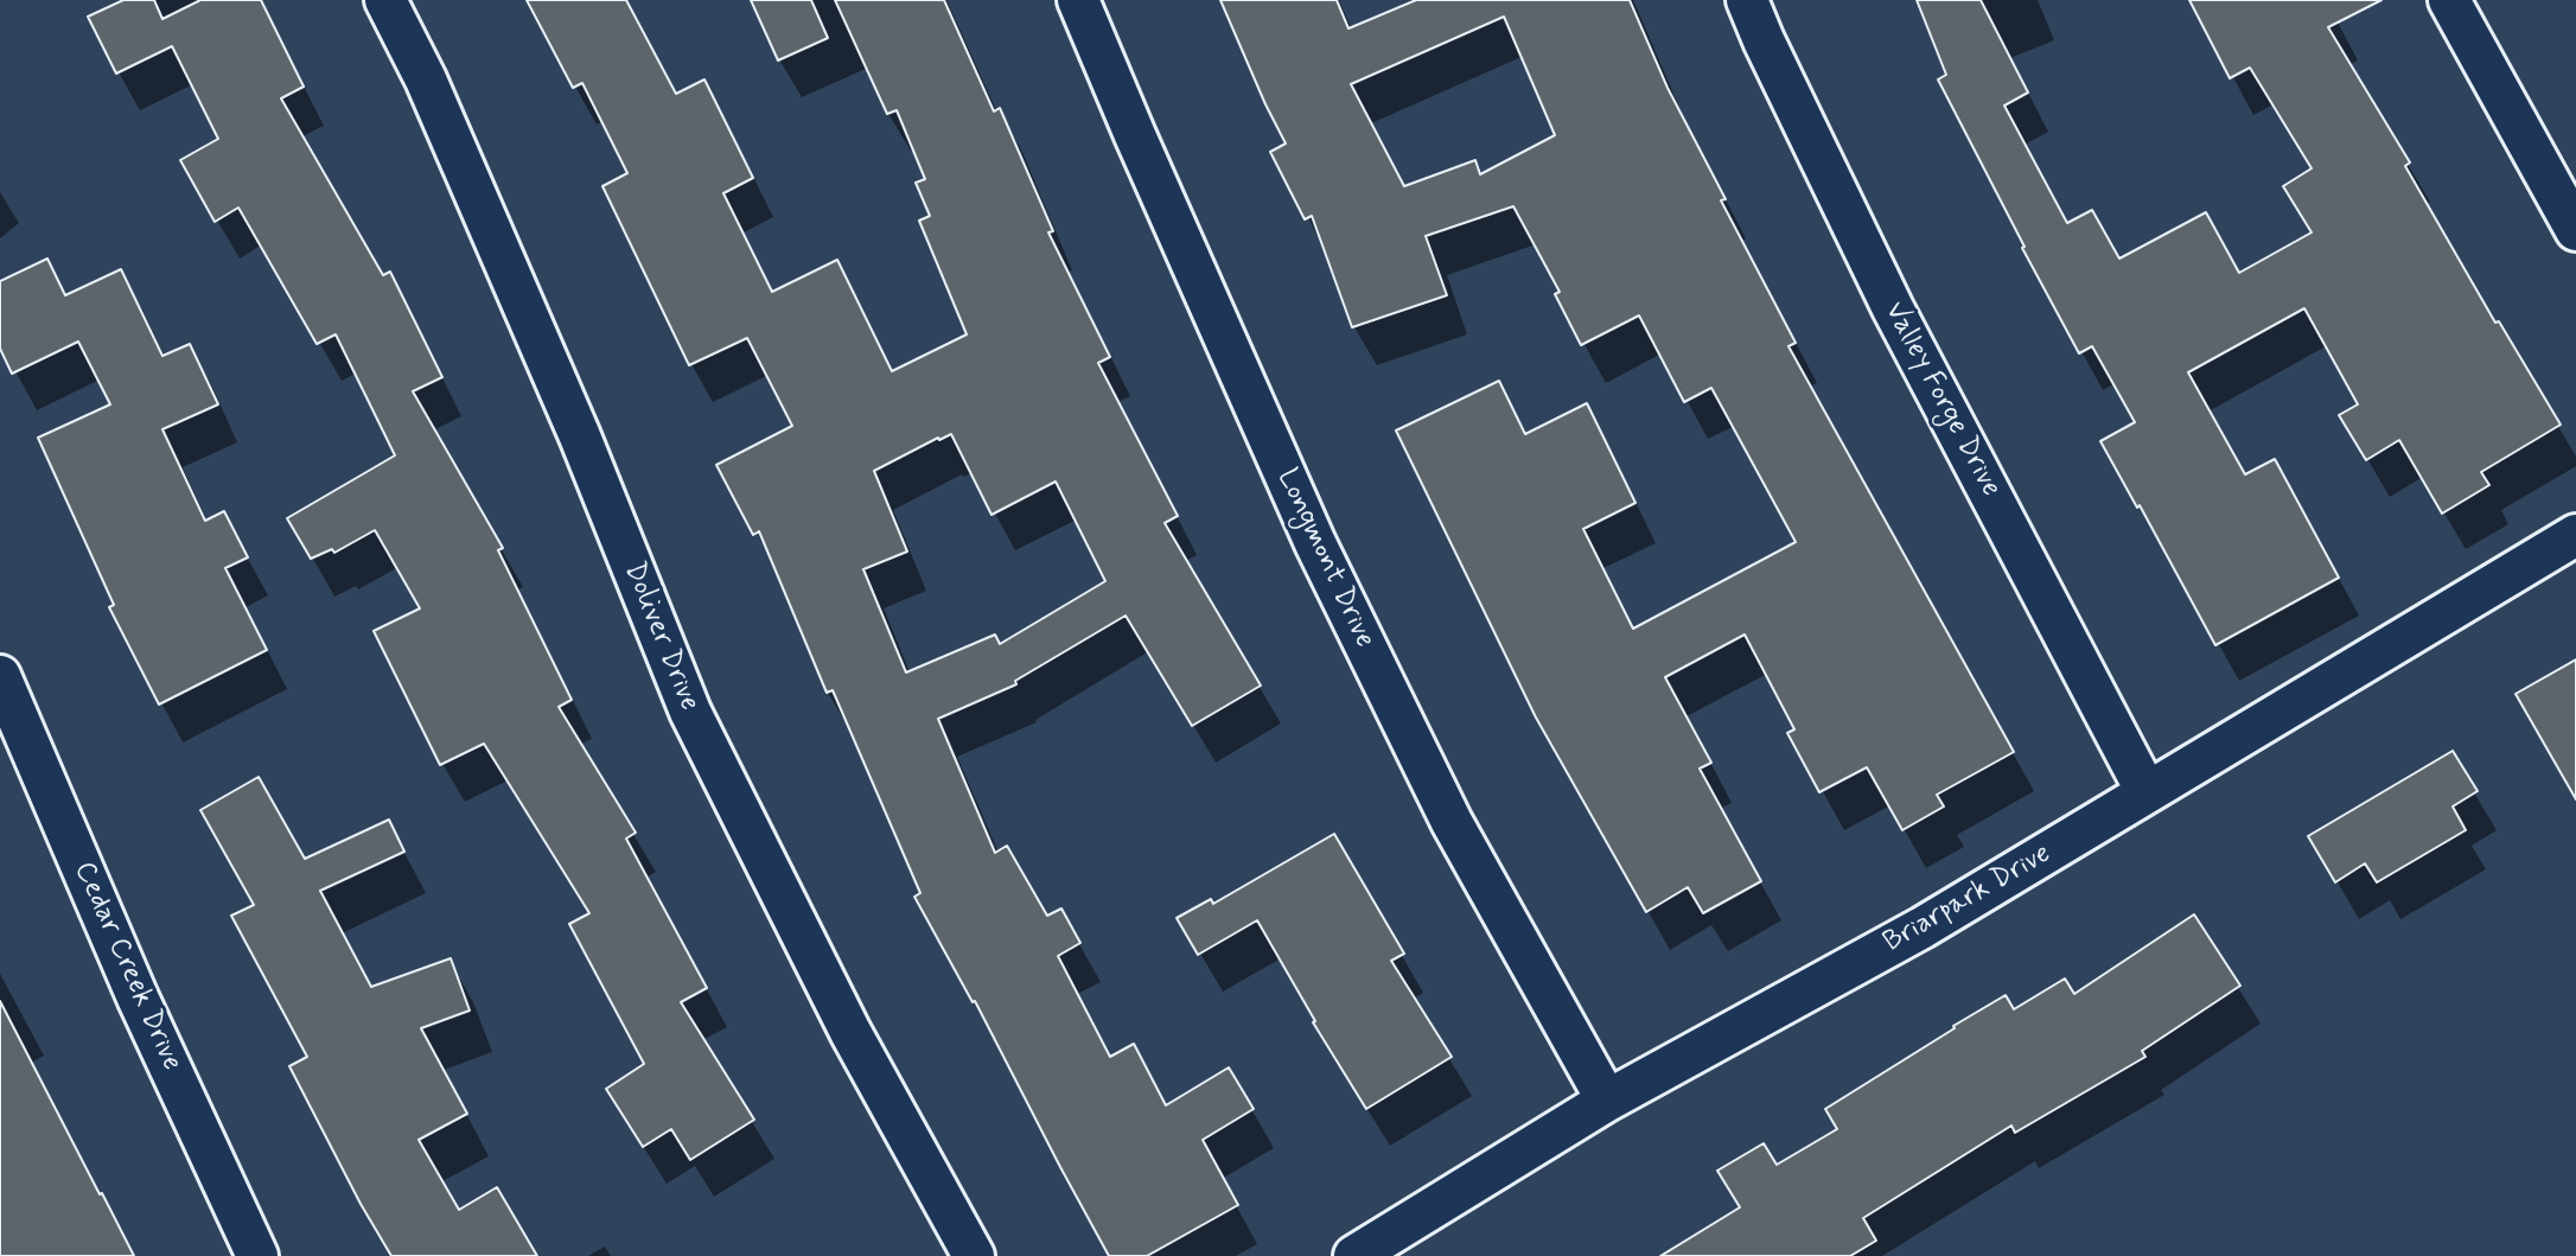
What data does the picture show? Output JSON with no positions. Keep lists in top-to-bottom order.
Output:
{
  "streets": {
    "street": [
      "Valley Forge Drive",
      "Longmont Drive",
      "Doliver Drive",
      "Briarpark Drive",
      "Cedar Creek Drive"
    ]
  },
  "crossings": [
    ["Valley Forge Drive", "Briarpark Drive"],
    ["Longmont Drive", "Briarpark Drive"]
  ]
}
